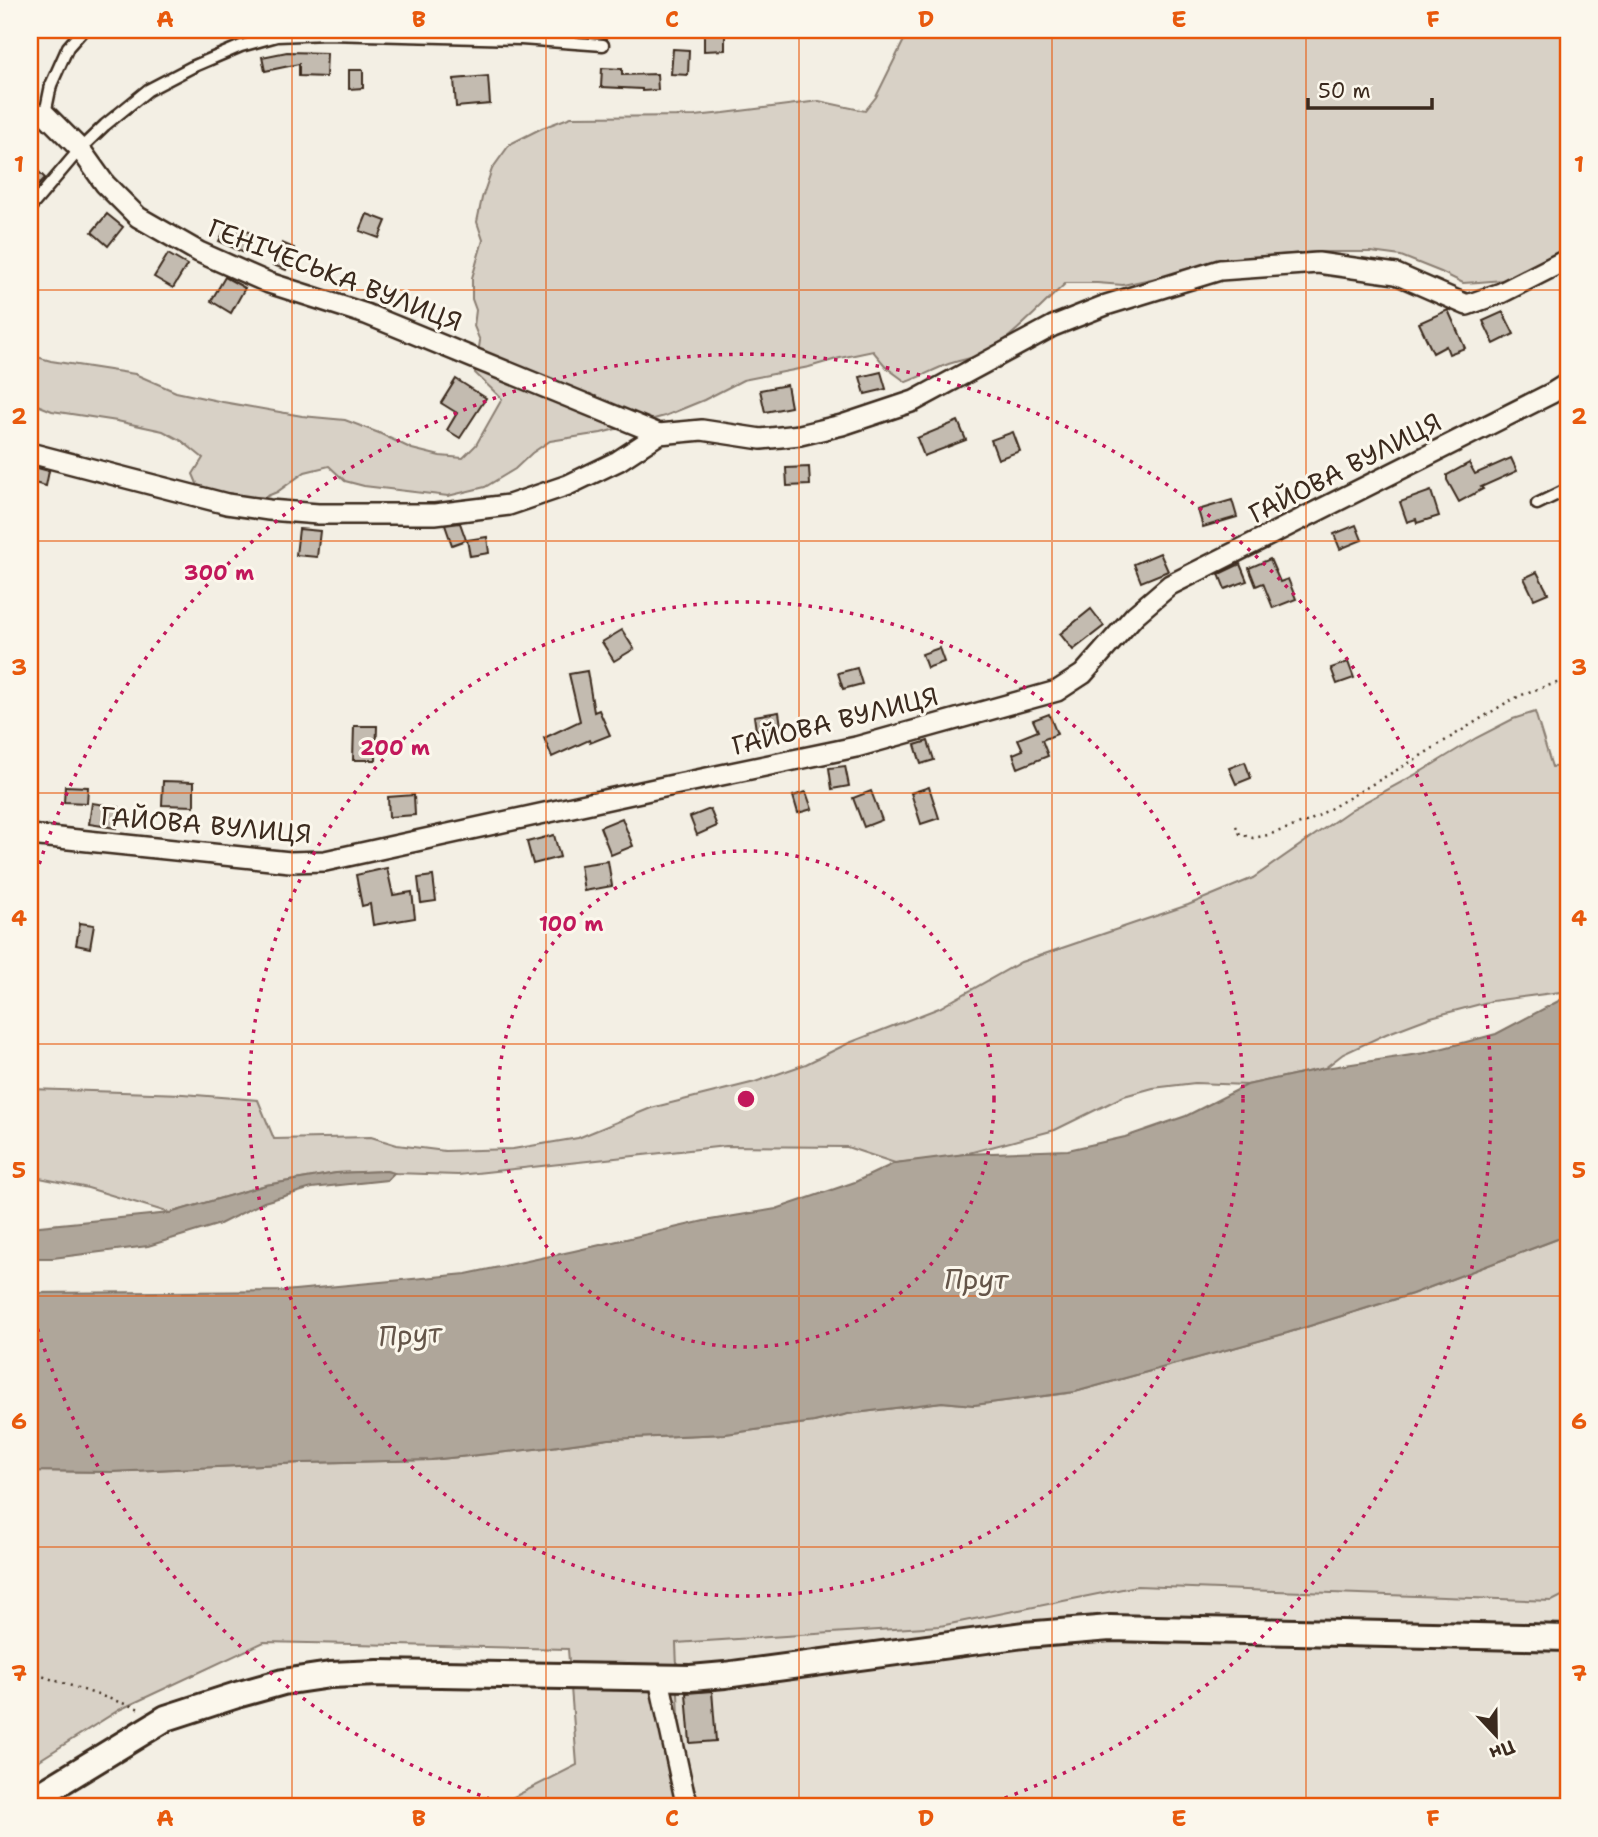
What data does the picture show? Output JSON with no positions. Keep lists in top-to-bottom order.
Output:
{
  "streets": {
    "street": ["ГЕНІЧЕСЬКА ВУЛИЦЯ", "ГАЙОВА ВУЛИЦЯ"]
  },
  "water": ["Прут"],
  "scale_bar": "50 m",
  "north": "bottom",
  "grid": {
    "columns": [
      "A",
      "B",
      "C",
      "D",
      "E",
      "F"
    ],
    "rows": [
      "1",
      "2",
      "3",
      "4",
      "5",
      "6",
      "7"
    ]
  },
  "rings": ["300 m", "200 m", "100 m"]
}
